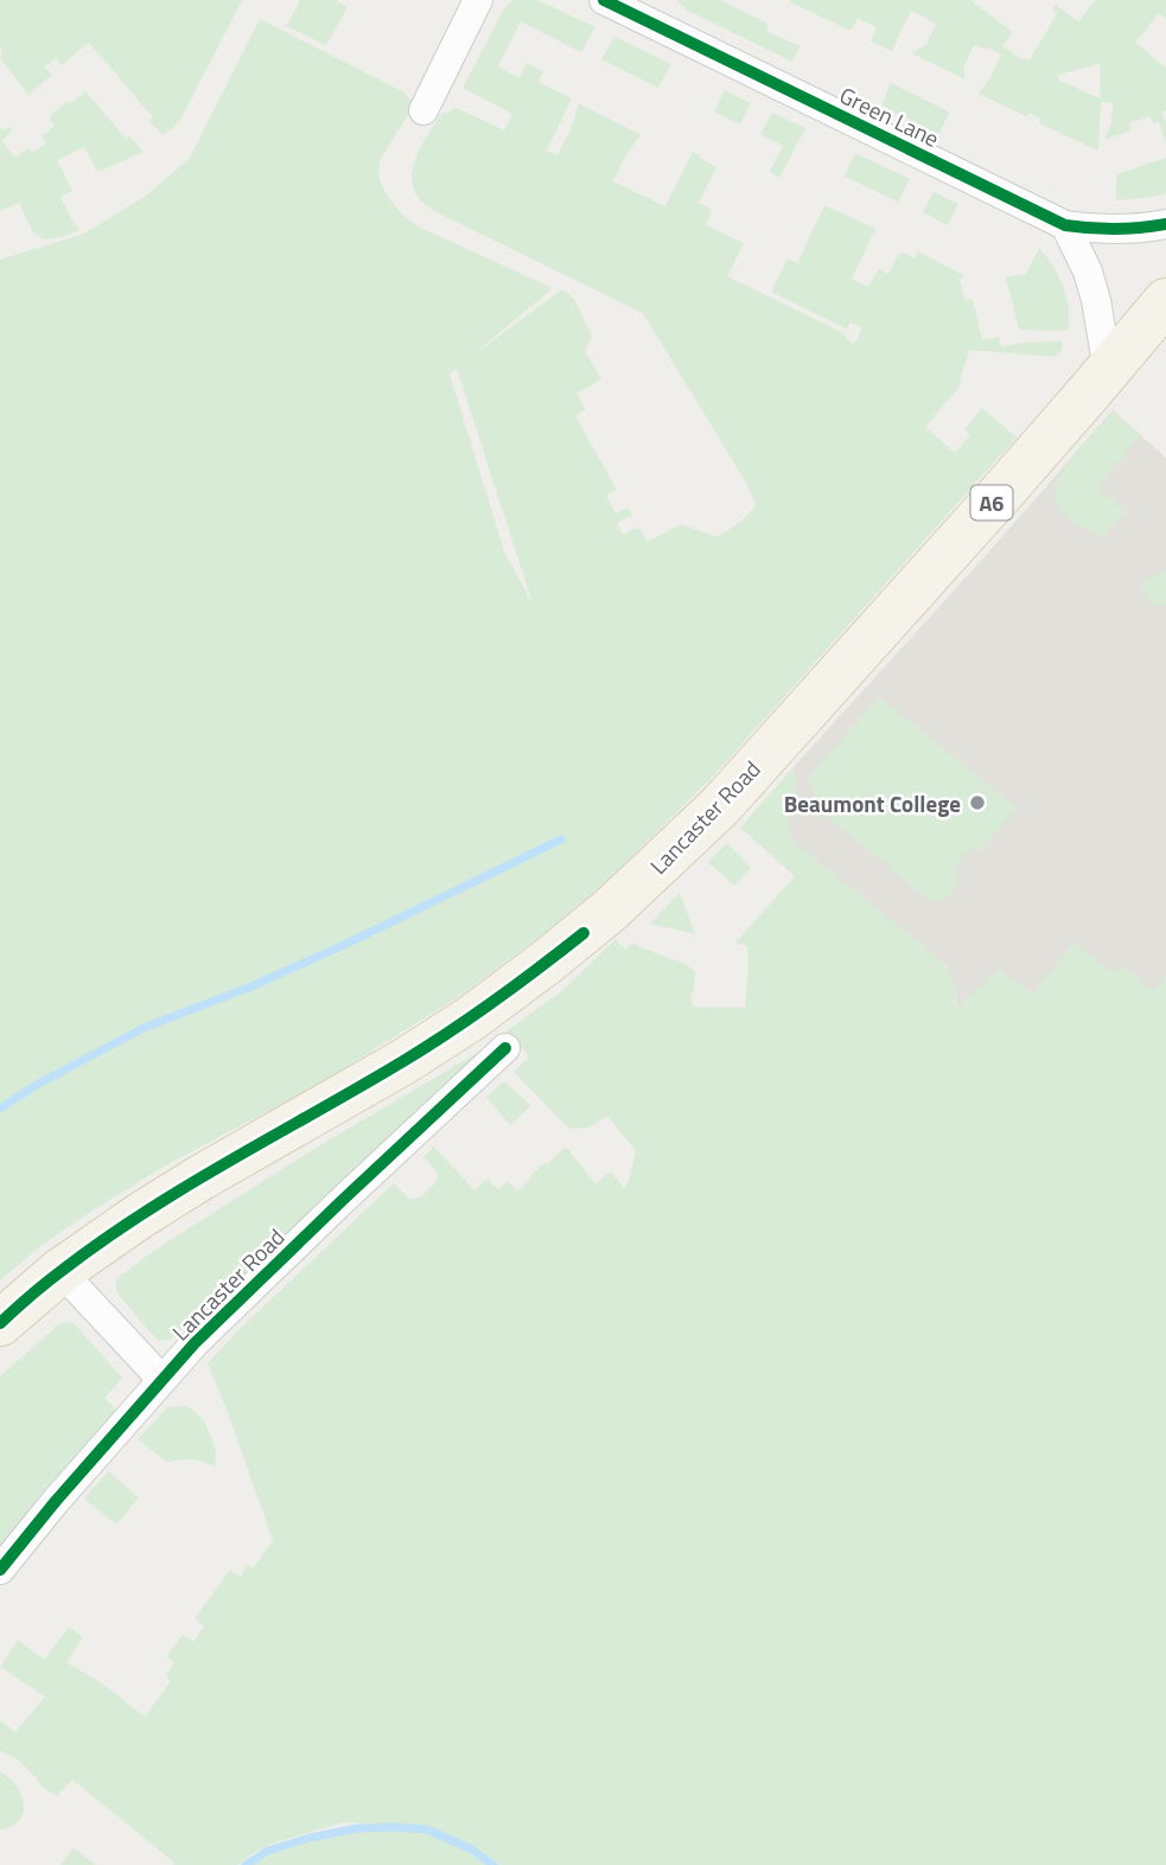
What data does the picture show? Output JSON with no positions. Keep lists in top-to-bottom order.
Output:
{
  "streets": {
    "main road": ["A6", "Lancaster Road"],
    "street": ["Green Lane"]
  },
  "places": ["Beaumont College"]
}
